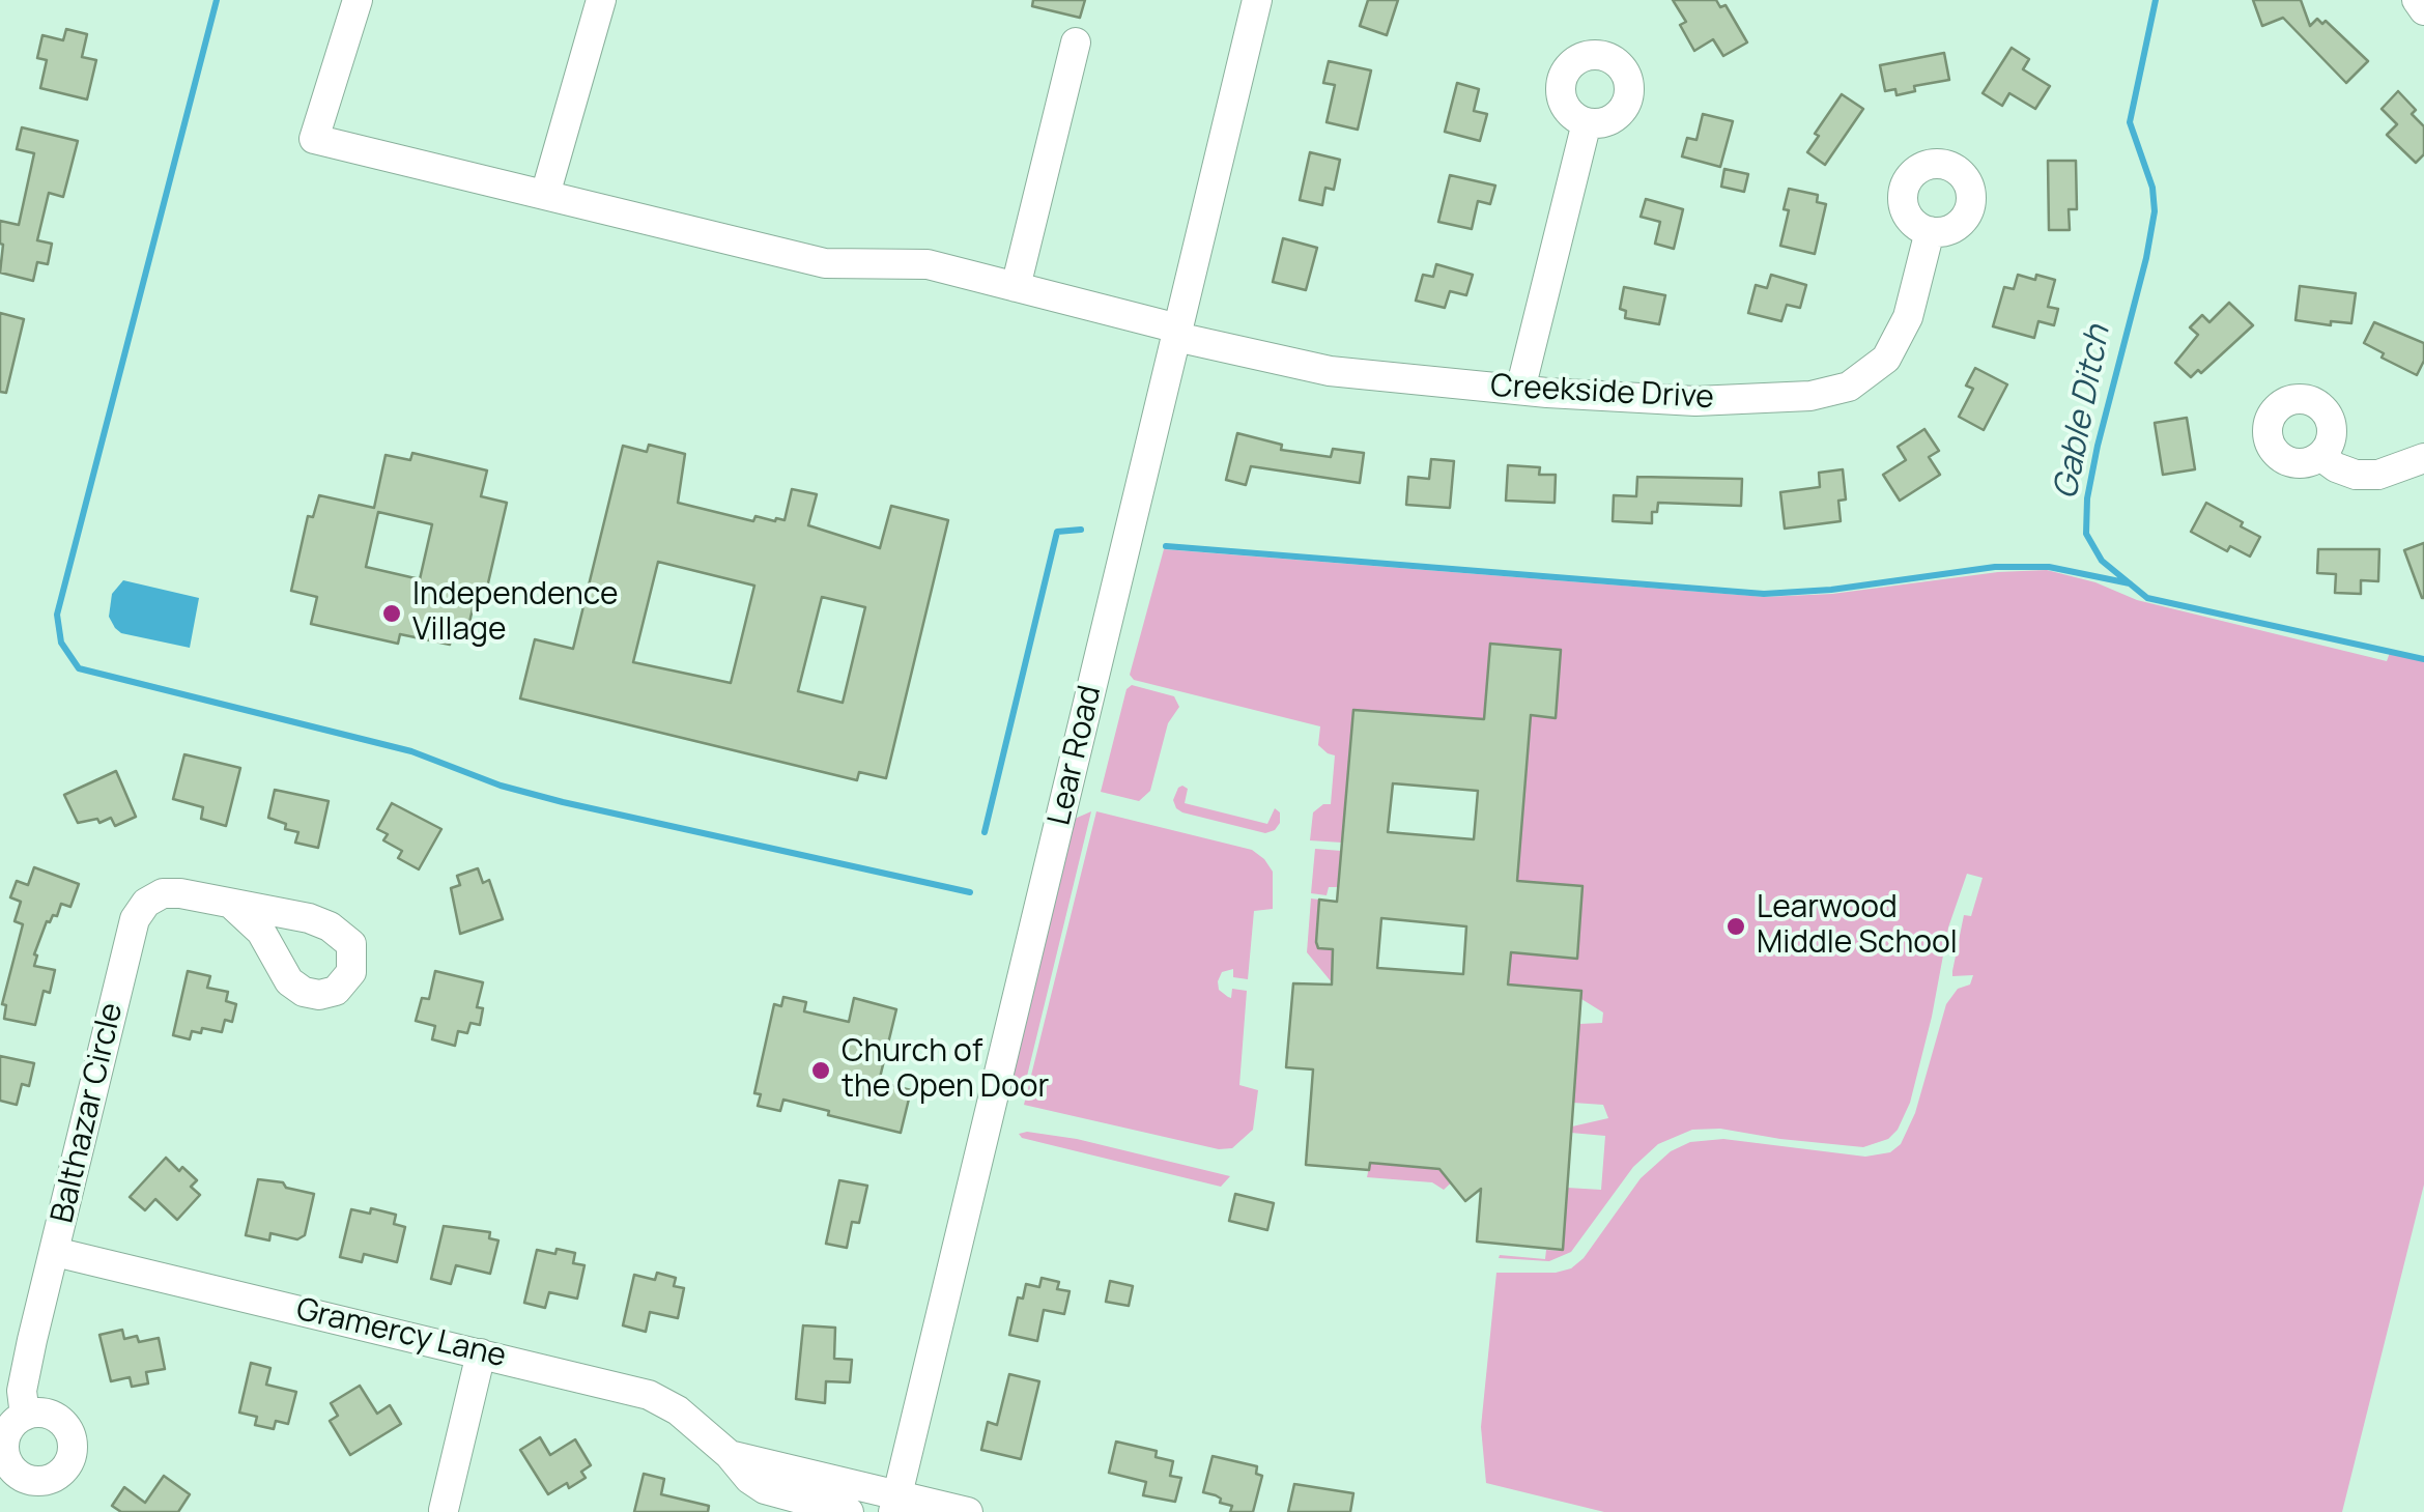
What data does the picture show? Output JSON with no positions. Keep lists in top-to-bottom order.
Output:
{
  "streets": {
    "street": [
      "Creekside Drive",
      "Lear Road",
      "Balthazar Circle",
      "Gramercy Lane"
    ]
  },
  "crossings": [
    ["Creekside Drive", "Lear Road"],
    ["Lear Road", "Gramercy Lane"],
    ["Balthazar Circle", "Gramercy Lane"]
  ],
  "water": ["Gable Ditch"],
  "places": ["Independence Village", "Learwood Middle School", "Church of the Open Door"]
}
